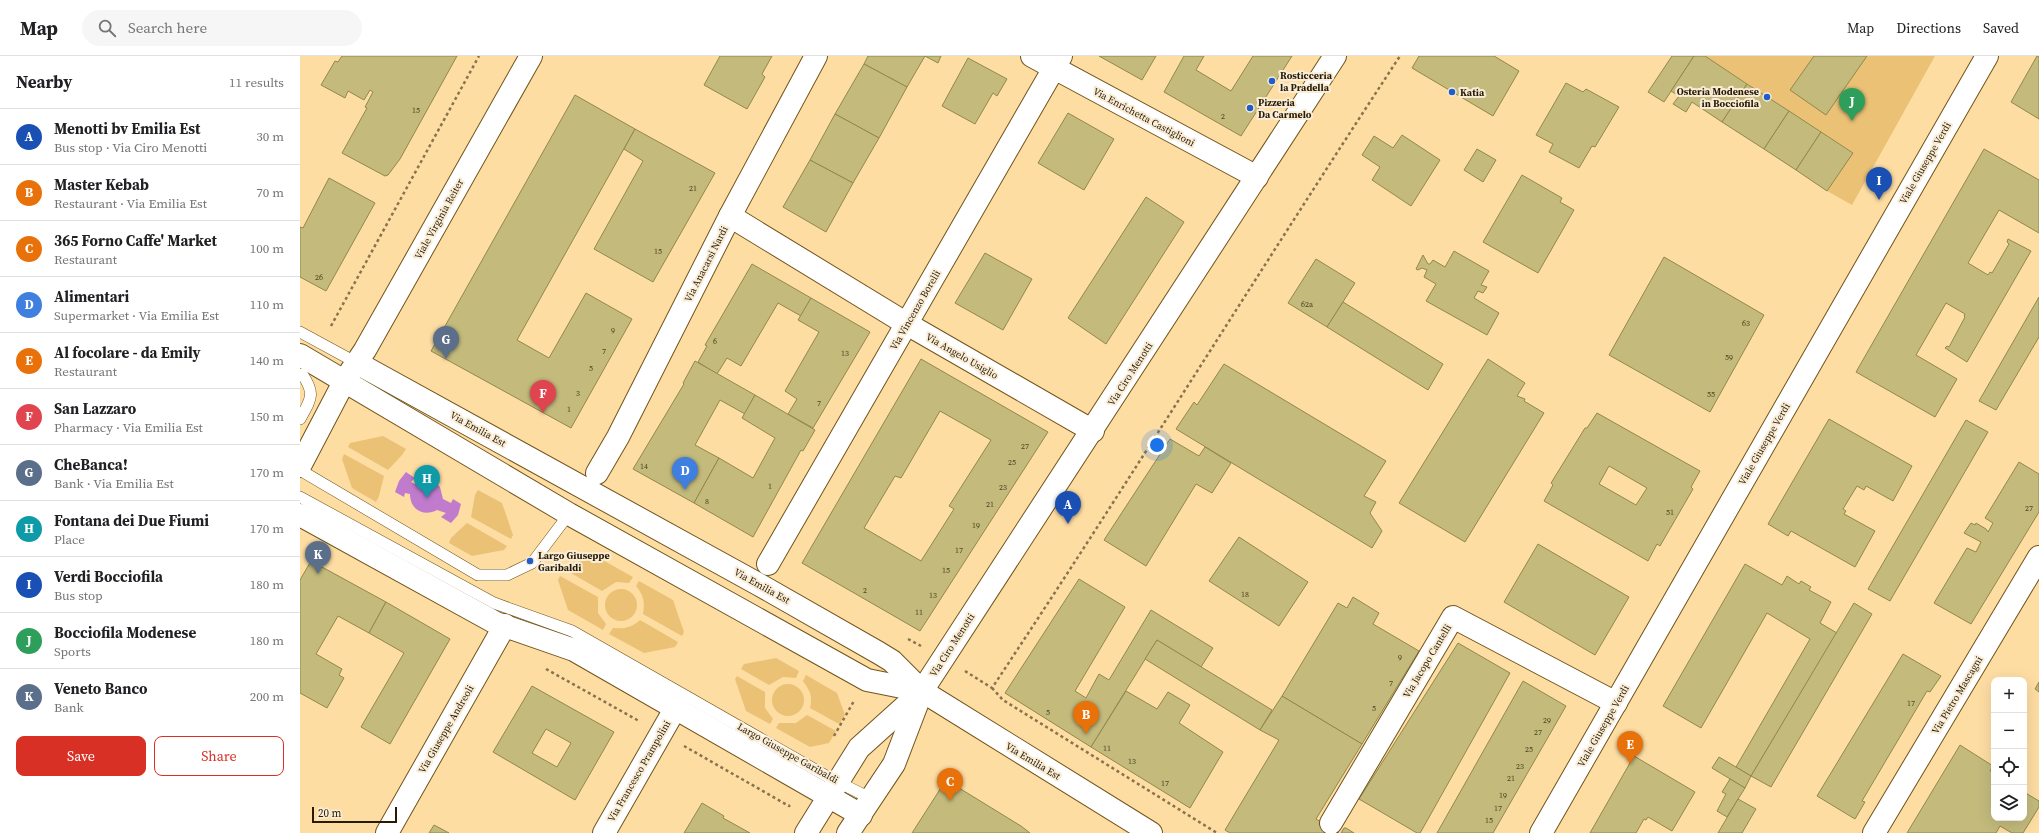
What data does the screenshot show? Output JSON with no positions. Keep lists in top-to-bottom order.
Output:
{
  "streets": {
    "street": [
      "Via Enrichetta Castiglioni",
      "Viale Giuseppe Verdi",
      "Viale Virginia Reiter",
      "Via Anacarsi Nardi",
      "Via Vincenzo Borelli",
      "Via Angelo Usiglio",
      "Via Ciro Menotti",
      "Via Emilia Est",
      "Via Jacopo Cantelli",
      "Via Pietro Mascagni",
      "Via Giuseppe Andreoli",
      "Largo Giuseppe Garibaldi",
      "Via Francesco Prampolini"
    ]
  },
  "crossings": [
    ["Via Enrichetta Castiglioni", "Via Vincenzo Borelli"],
    ["Via Enrichetta Castiglioni", "Via Ciro Menotti"],
    ["Viale Giuseppe Verdi", "Via Jacopo Cantelli"],
    ["Viale Virginia Reiter", "Via Emilia Est"],
    ["Via Anacarsi Nardi", "Via Angelo Usiglio"],
    ["Via Vincenzo Borelli", "Via Angelo Usiglio"],
    ["Via Angelo Usiglio", "Via Ciro Menotti"],
    ["Via Ciro Menotti", "Via Emilia Est"],
    ["Via Giuseppe Andreoli", "Largo Giuseppe Garibaldi"],
    ["Largo Giuseppe Garibaldi", "Via Francesco Prampolini"]
  ],
  "places": [
    "Rosticceria la Pradella",
    "Katia",
    "Osteria Modenese in Bocciofila",
    "Pizzeria Da Carmelo",
    "Largo Giuseppe Garibaldi"
  ],
  "house_numbers": [
    "15",
    "2",
    "21",
    "15",
    "26",
    "62a",
    "63",
    "9",
    "6",
    "7",
    "13",
    "59",
    "5",
    "3",
    "55",
    "7",
    "1",
    "27",
    "25",
    "14",
    "1",
    "23",
    "8",
    "21",
    "27",
    "51",
    "19",
    "17",
    "15",
    "2",
    "18",
    "13",
    "11",
    "9",
    "7",
    "17",
    "5",
    "5",
    "29",
    "27",
    "11",
    "25",
    "13",
    "23",
    "21",
    "17",
    "19",
    "17",
    "15"
  ],
  "scale_bar": "20 m",
  "page": {
    "header": "Map",
    "search": "Search here",
    "nav": ["Map", "Directions", "Saved"],
    "heading": ["Nearby", "11 results"],
    "pins": [
      "J",
      "I",
      "G",
      "F",
      "D",
      "H",
      "A",
      "K",
      "B",
      "E",
      "C"
    ],
    "list": [
      {
        "mark": "A",
        "name": "Menotti bv Emilia Est",
        "note": "Bus stop · Via Ciro Menotti",
        "value": "30 m"
      },
      {
        "mark": "B",
        "name": "Master Kebab",
        "note": "Restaurant · Via Emilia Est",
        "value": "70 m"
      },
      {
        "mark": "C",
        "name": "365 Forno Caffe' Market",
        "note": "Restaurant",
        "value": "100 m"
      },
      {
        "mark": "D",
        "name": "Alimentari",
        "note": "Supermarket · Via Emilia Est",
        "value": "110 m"
      },
      {
        "mark": "E",
        "name": "Al focolare - da Emily",
        "note": "Restaurant",
        "value": "140 m"
      },
      {
        "mark": "F",
        "name": "San Lazzaro",
        "note": "Pharmacy · Via Emilia Est",
        "value": "150 m"
      },
      {
        "mark": "G",
        "name": "CheBanca!",
        "note": "Bank · Via Emilia Est",
        "value": "170 m"
      },
      {
        "mark": "H",
        "name": "Fontana dei Due Fiumi",
        "note": "Place",
        "value": "170 m"
      },
      {
        "mark": "I",
        "name": "Verdi Bocciofila",
        "note": "Bus stop",
        "value": "180 m"
      },
      {
        "mark": "J",
        "name": "Bocciofila Modenese",
        "note": "Sports",
        "value": "180 m"
      },
      {
        "mark": "K",
        "name": "Veneto Banco",
        "note": "Bank",
        "value": "200 m"
      }
    ],
    "map_buttons": ["+", "−"],
    "buttons": ["Save", "Share"],
    "scale": "20 m"
  }
}
